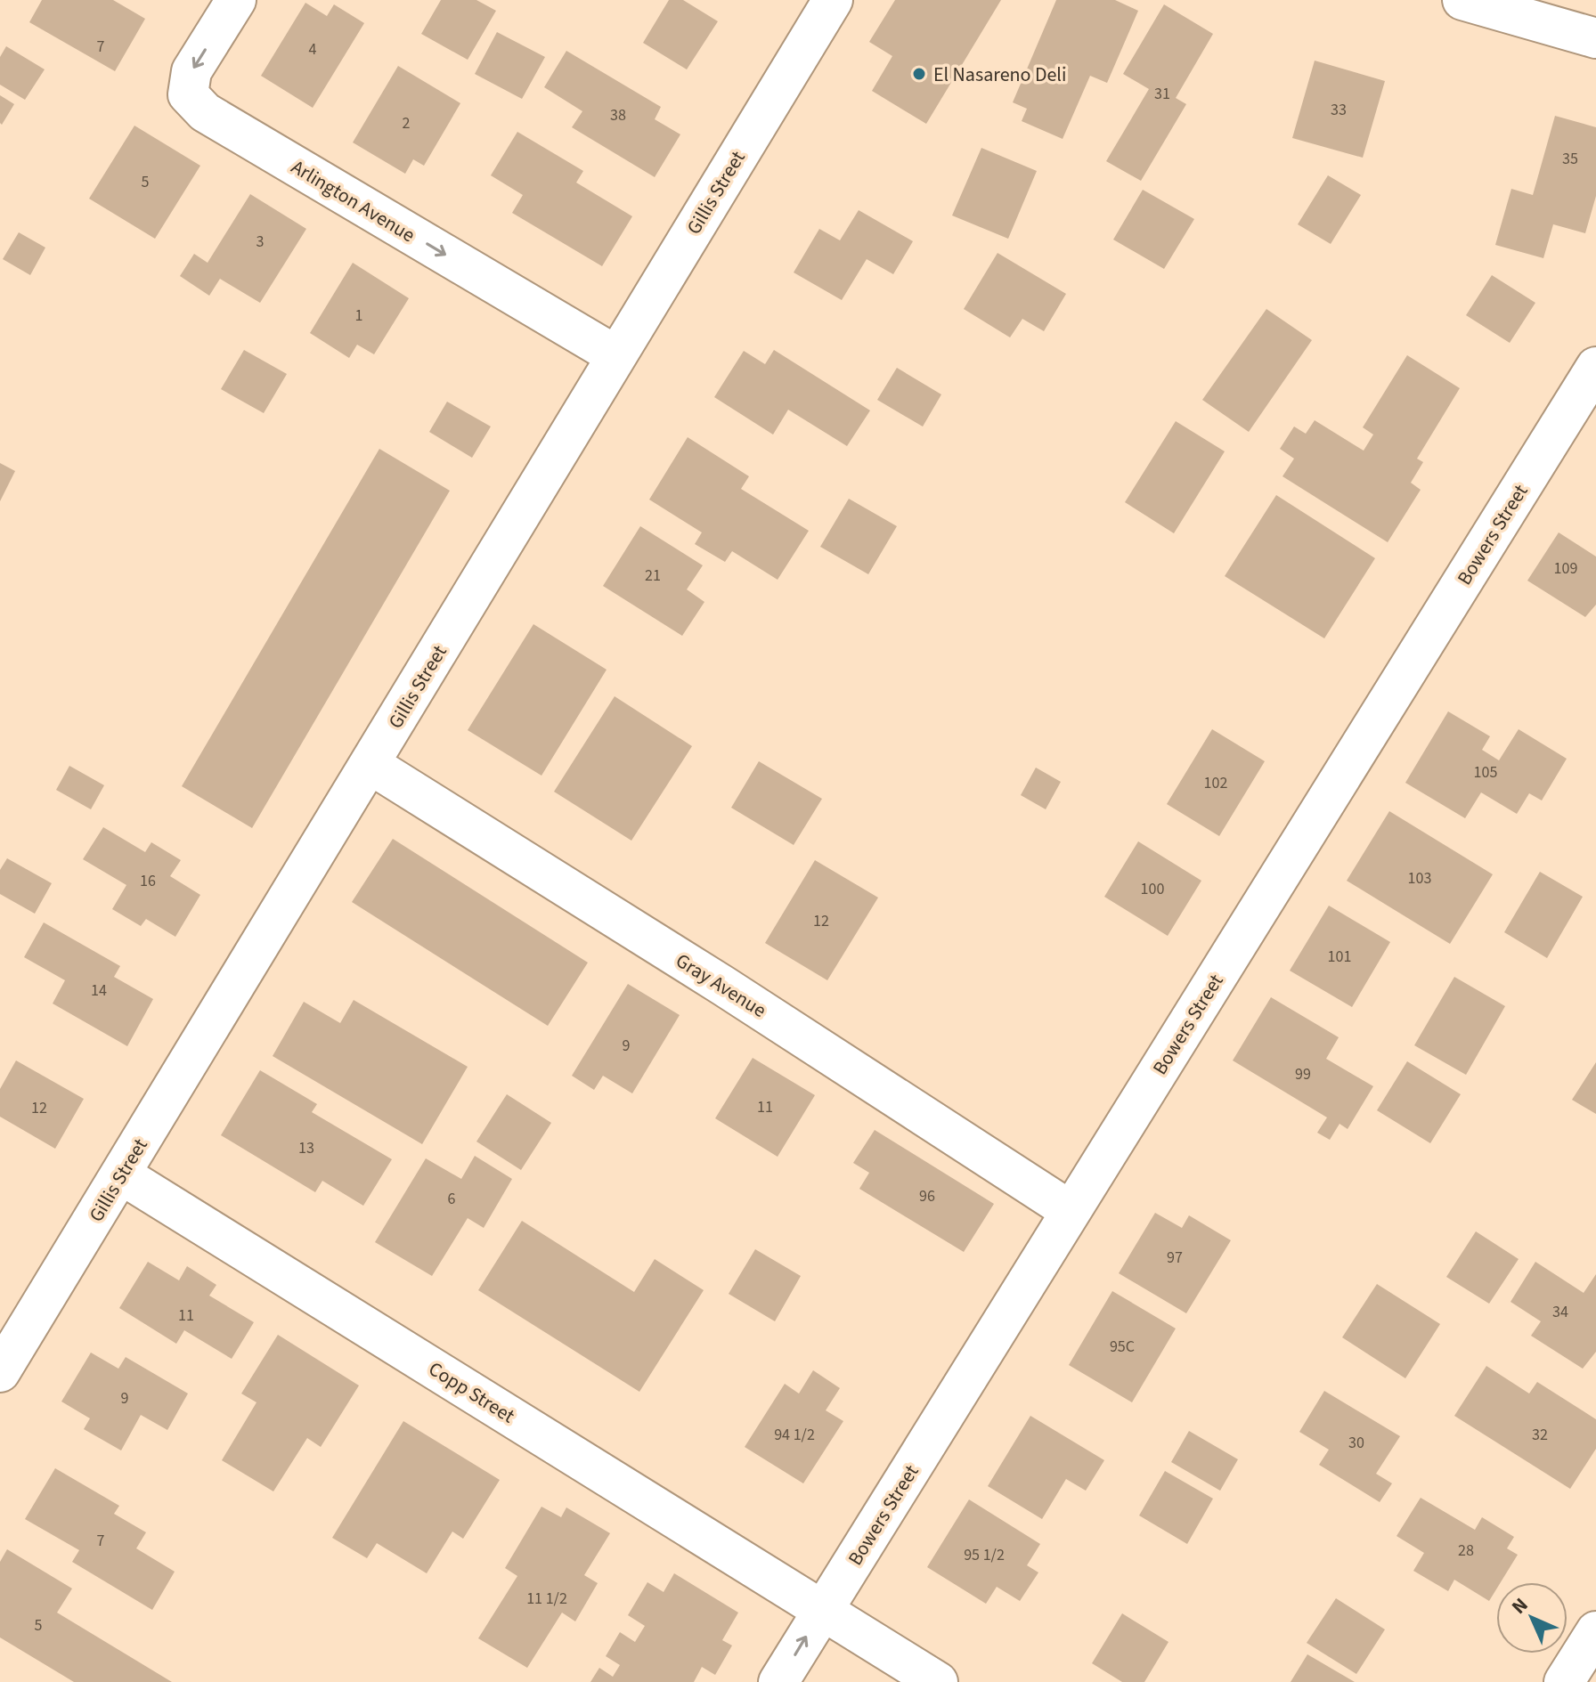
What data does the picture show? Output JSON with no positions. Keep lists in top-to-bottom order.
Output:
{
  "streets": {
    "street": [
      "Gillis Street",
      "Arlington Avenue",
      "Bowers Street",
      "Gray Avenue",
      "Copp Street"
    ]
  },
  "crossings": [
    ["Gillis Street", "Arlington Avenue"],
    ["Gillis Street", "Gray Avenue"],
    ["Gillis Street", "Copp Street"],
    ["Bowers Street", "Gray Avenue"],
    ["Bowers Street", "Copp Street"]
  ],
  "one_way": ["Arlington Avenue"],
  "places": ["El Nasareno Deli"],
  "house_numbers": [
    "7",
    "4",
    "31",
    "33",
    "38",
    "2",
    "35",
    "5",
    "3",
    "1",
    "109",
    "21",
    "105",
    "102",
    "103",
    "16",
    "100",
    "12",
    "101",
    "14",
    "9",
    "99",
    "11",
    "12",
    "13",
    "96",
    "6",
    "97",
    "34",
    "11",
    "95C",
    "9",
    "94 1/2",
    "32",
    "30",
    "7",
    "28",
    "95 1/2",
    "11 1/2",
    "5"
  ],
  "north": "top left"
}
